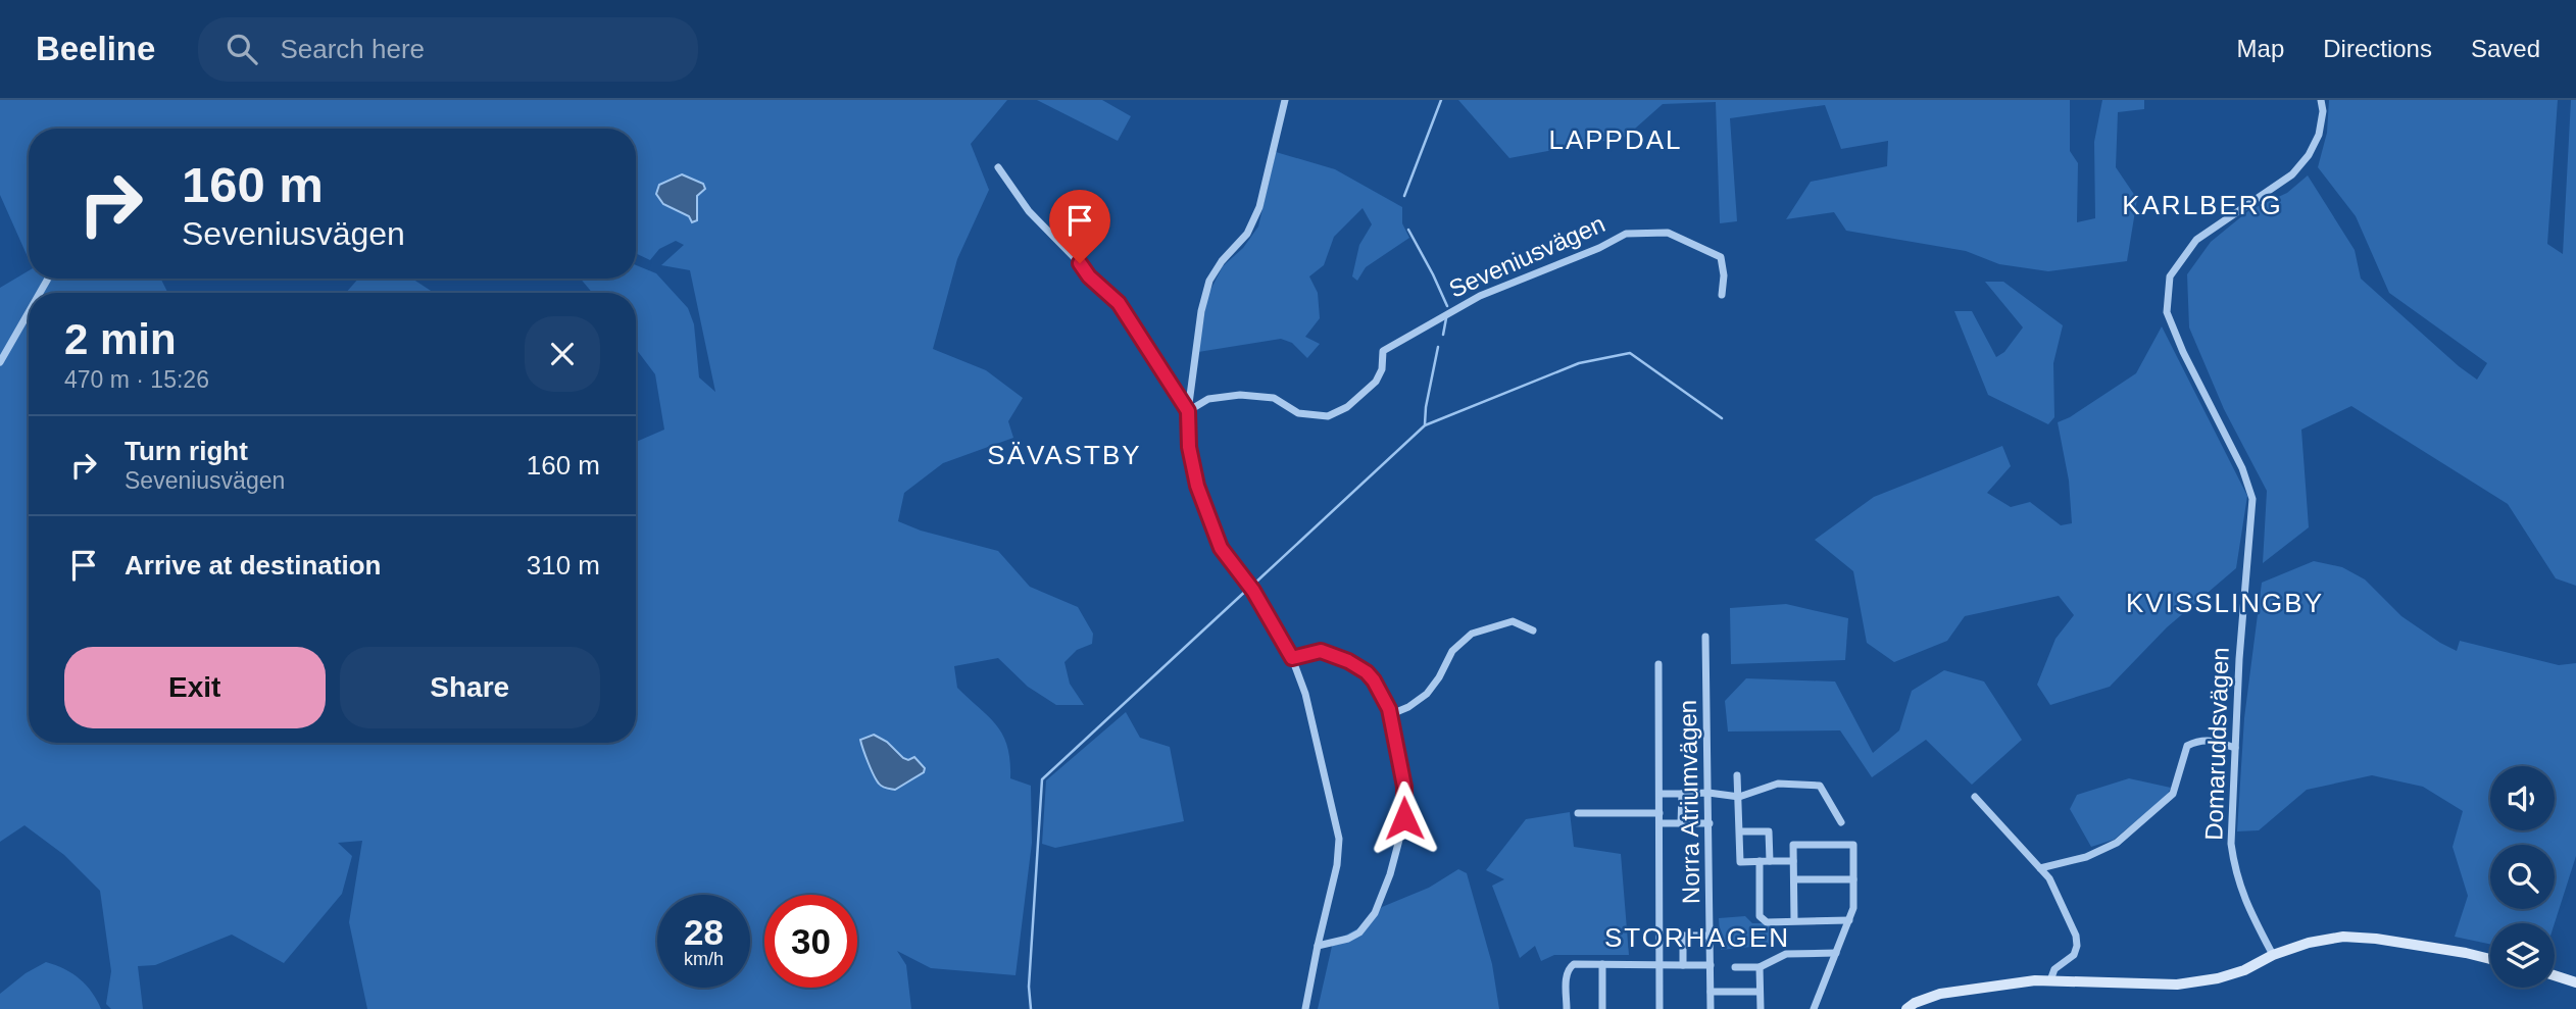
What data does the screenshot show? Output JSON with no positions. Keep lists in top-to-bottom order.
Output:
{
  "streets": {
    "street": ["Seveniusvägen", "Domaruddsvägen", "Norra Atriumvägen"]
  },
  "districts": [
    "LAPPDAL",
    "KARLBERG",
    "SÄVASTBY",
    "KVISSLINGBY",
    "STORHAGEN"
  ],
  "page": {
    "header": "Beeline",
    "search": "Search here",
    "nav": ["Map", "Directions", "Saved"],
    "turn": ["160 m", "Seveniusvägen"],
    "heading": ["2 min", "470 m · 15:26"],
    "list": [
      {
        "name": "Turn right",
        "note": "Seveniusvägen",
        "value": "160 m"
      },
      {
        "name": "Arrive at destination",
        "value": "310 m"
      }
    ],
    "buttons": ["Exit", "Share"],
    "speed": "28 km/h",
    "limit": "30"
  }
}
